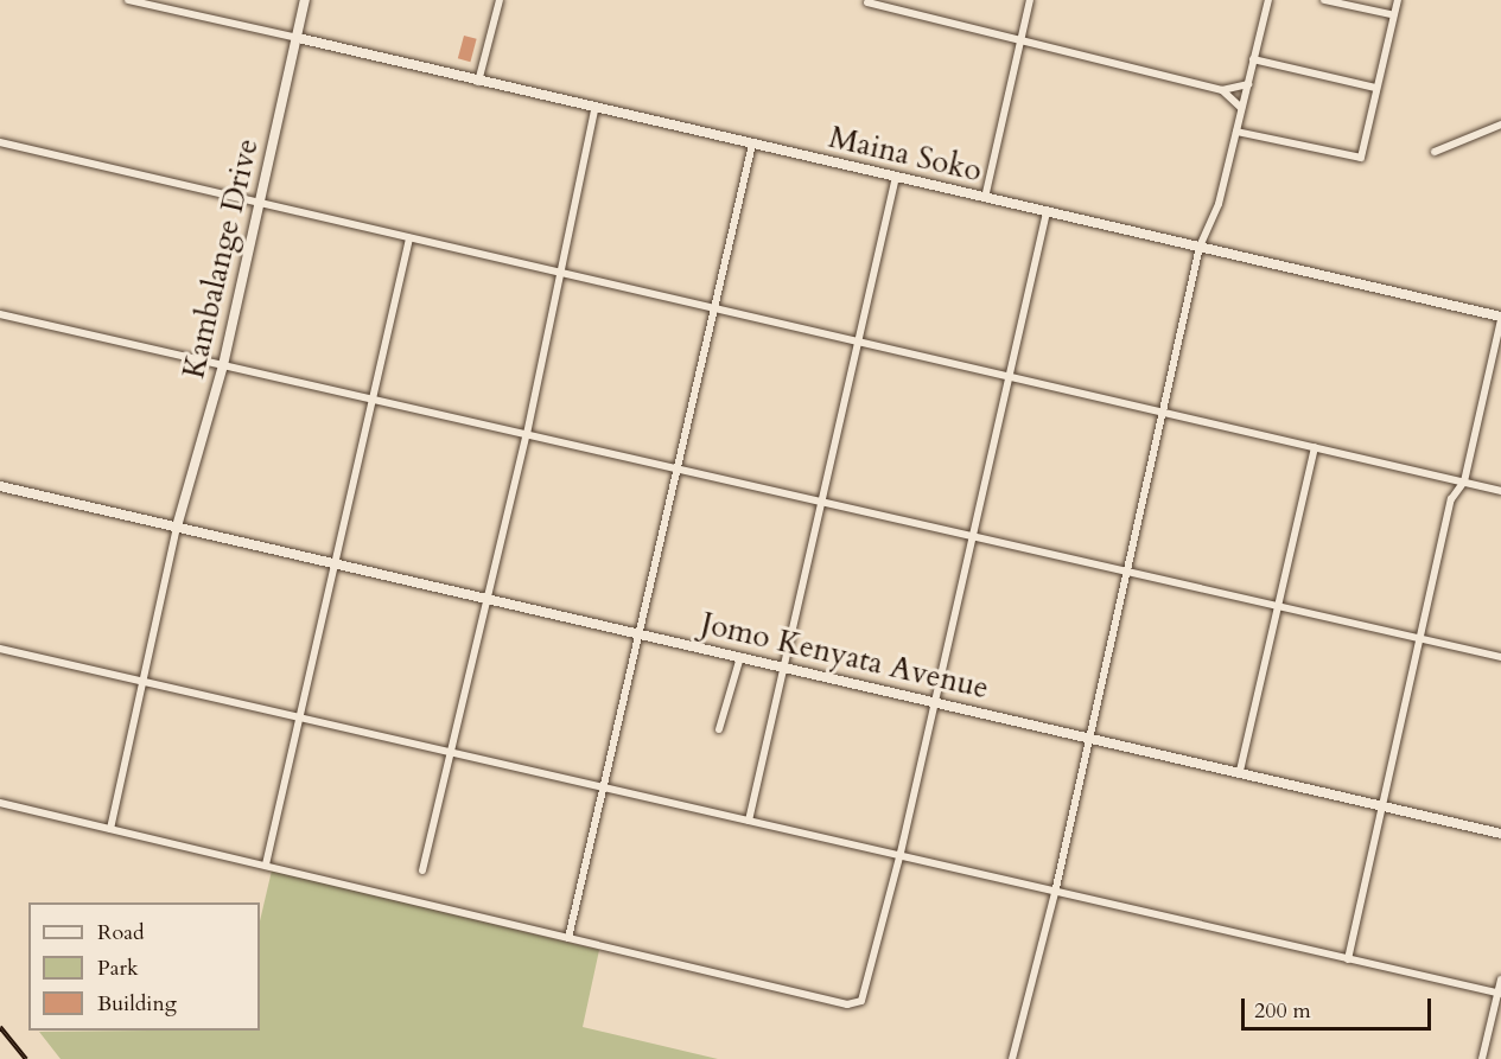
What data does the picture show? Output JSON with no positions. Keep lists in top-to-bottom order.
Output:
{
  "streets": {
    "street": ["Maina Soko", "Kambalange Drive", "Jomo Kenyata Avenue"]
  },
  "crossings": [
    ["Maina Soko", "Kambalange Drive"],
    ["Kambalange Drive", "Jomo Kenyata Avenue"]
  ],
  "legend": ["Road", "Park", "Building"],
  "scale_bar": "200 m"
}
